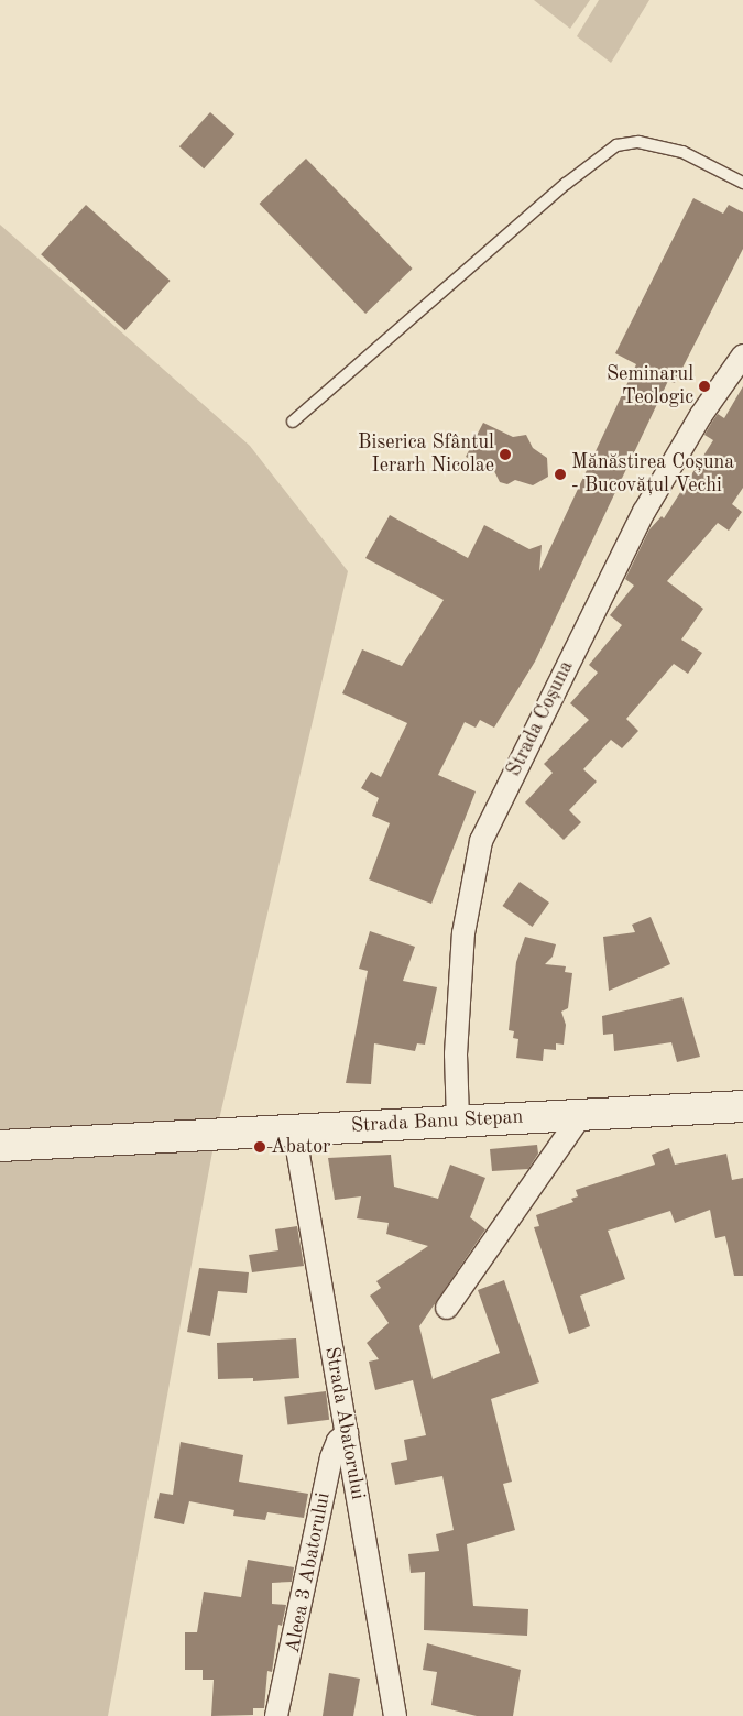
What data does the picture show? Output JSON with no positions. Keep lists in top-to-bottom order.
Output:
{
  "streets": {
    "main road": ["Strada Banu Stepan"],
    "street": ["Strada Coșuna", "Strada Abatorului", "Aleea 3 Abatorului"]
  },
  "crossings": [
    ["Strada Coșuna", "Strada Banu Stepan"],
    ["Strada Banu Stepan", "Strada Abatorului"],
    ["Strada Abatorului", "Aleea 3 Abatorului"]
  ],
  "places": [
    "Seminarul Teologic",
    "Biserica Sfântul Ierarh Nicolae",
    "Mănăstirea Coșuna - Bucovățul Vechi",
    "Abator"
  ]
}
